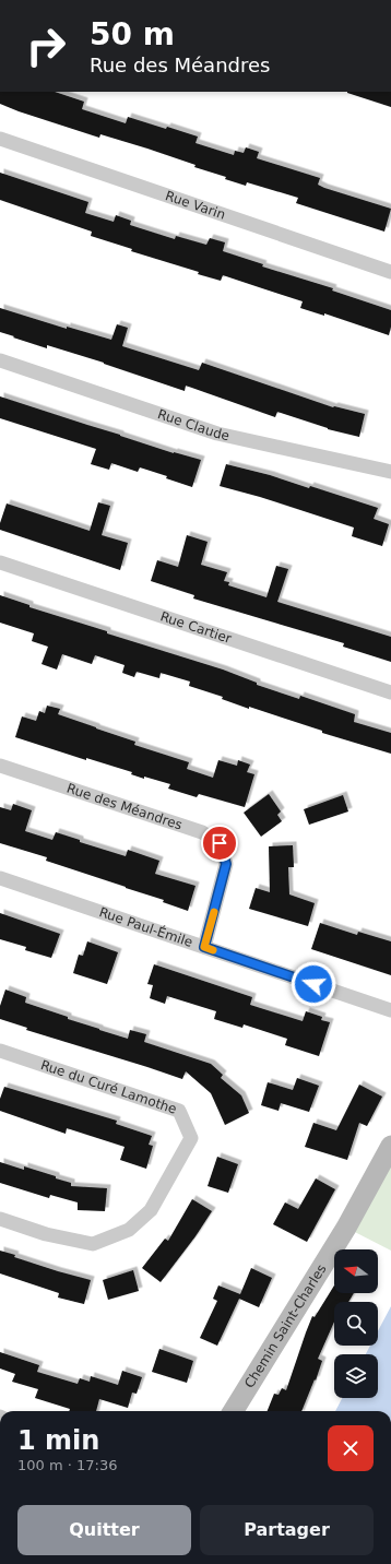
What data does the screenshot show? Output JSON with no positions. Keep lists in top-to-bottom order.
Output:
{
  "streets": {
    "main road": ["Chemin Saint-Charles"],
    "street": [
      "Rue Varin",
      "Rue Claude",
      "Rue Cartier",
      "Rue des Méandres",
      "Rue Paul-Émile",
      "Rue du Curé Lamothe"
    ]
  },
  "crossings": [
    ["Rue des Méandres", "Rue Paul-Émile"]
  ],
  "north": "left",
  "page": {
    "turn": ["50 m", "Rue des Méandres"],
    "heading": ["1 min", "100 m · 17:36"],
    "buttons": ["Quitter", "Partager"]
  }
}
